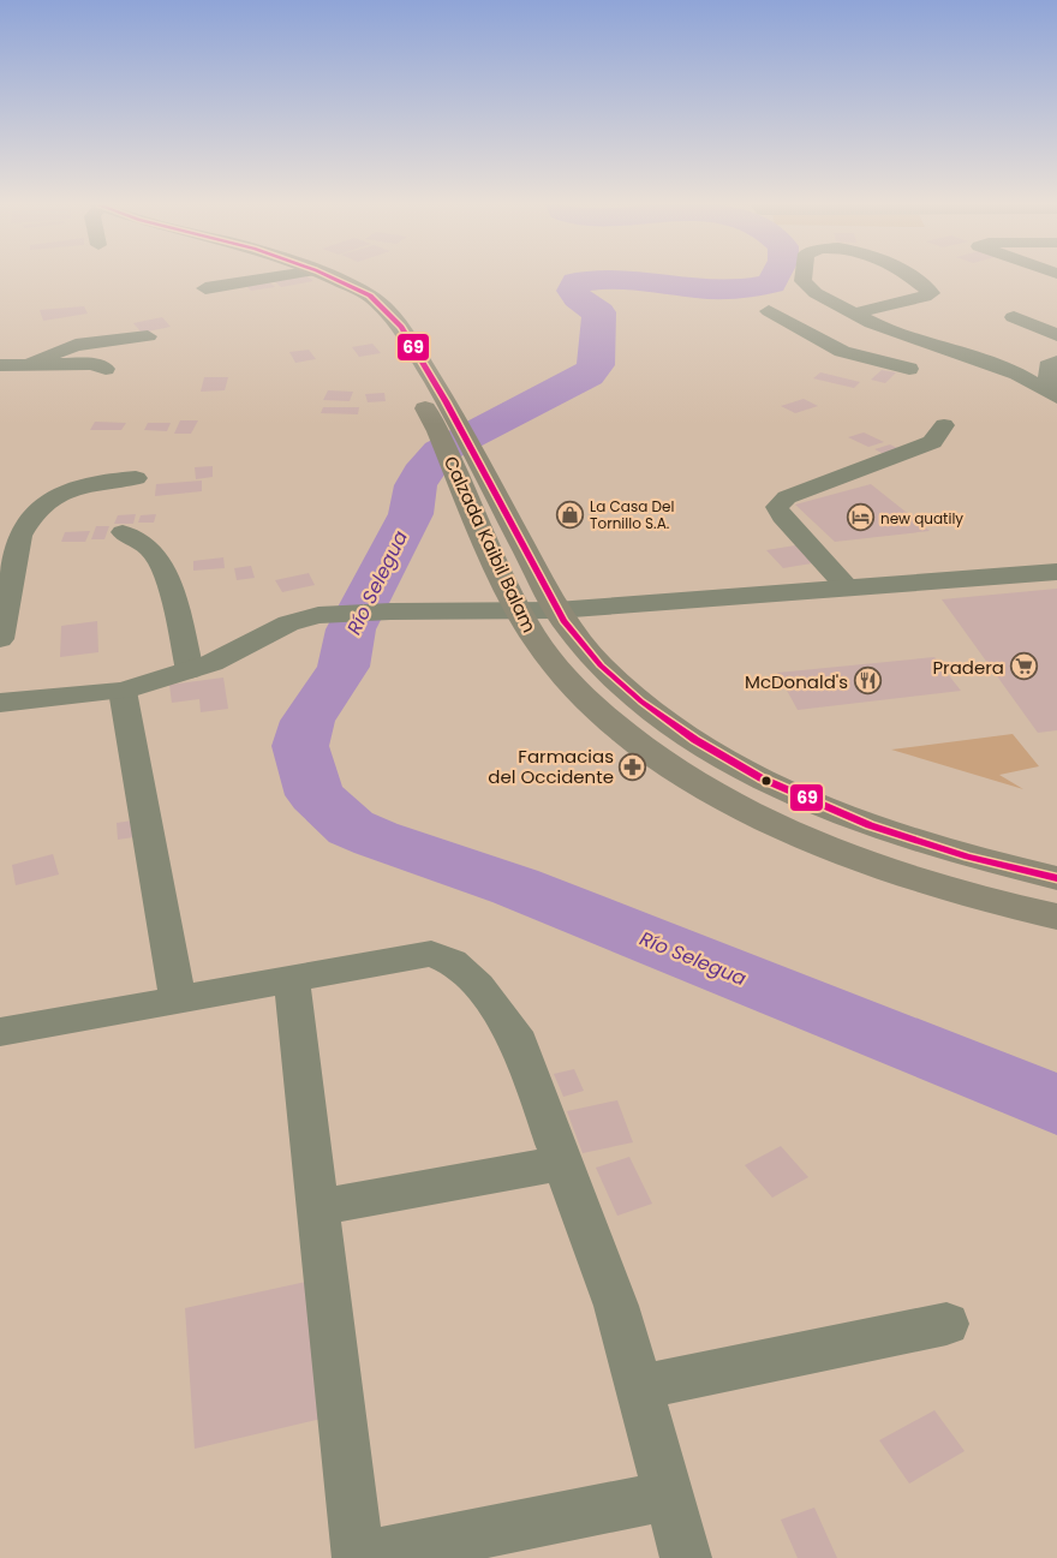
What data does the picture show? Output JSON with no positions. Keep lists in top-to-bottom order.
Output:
{
  "streets": {
    "main road": ["Calzada Kaibil Balam"]
  },
  "water": ["Río Selegua"],
  "places": {
    "shop": ["La Casa Del Tornillo S.A."],
    "hotel": ["new quatily"],
    "supermarket": ["Pradera"],
    "restaurant": ["McDonald's"],
    "pharmacy": ["Farmacias del Occidente"]
  },
  "lines": ["transit line 69"]
}
